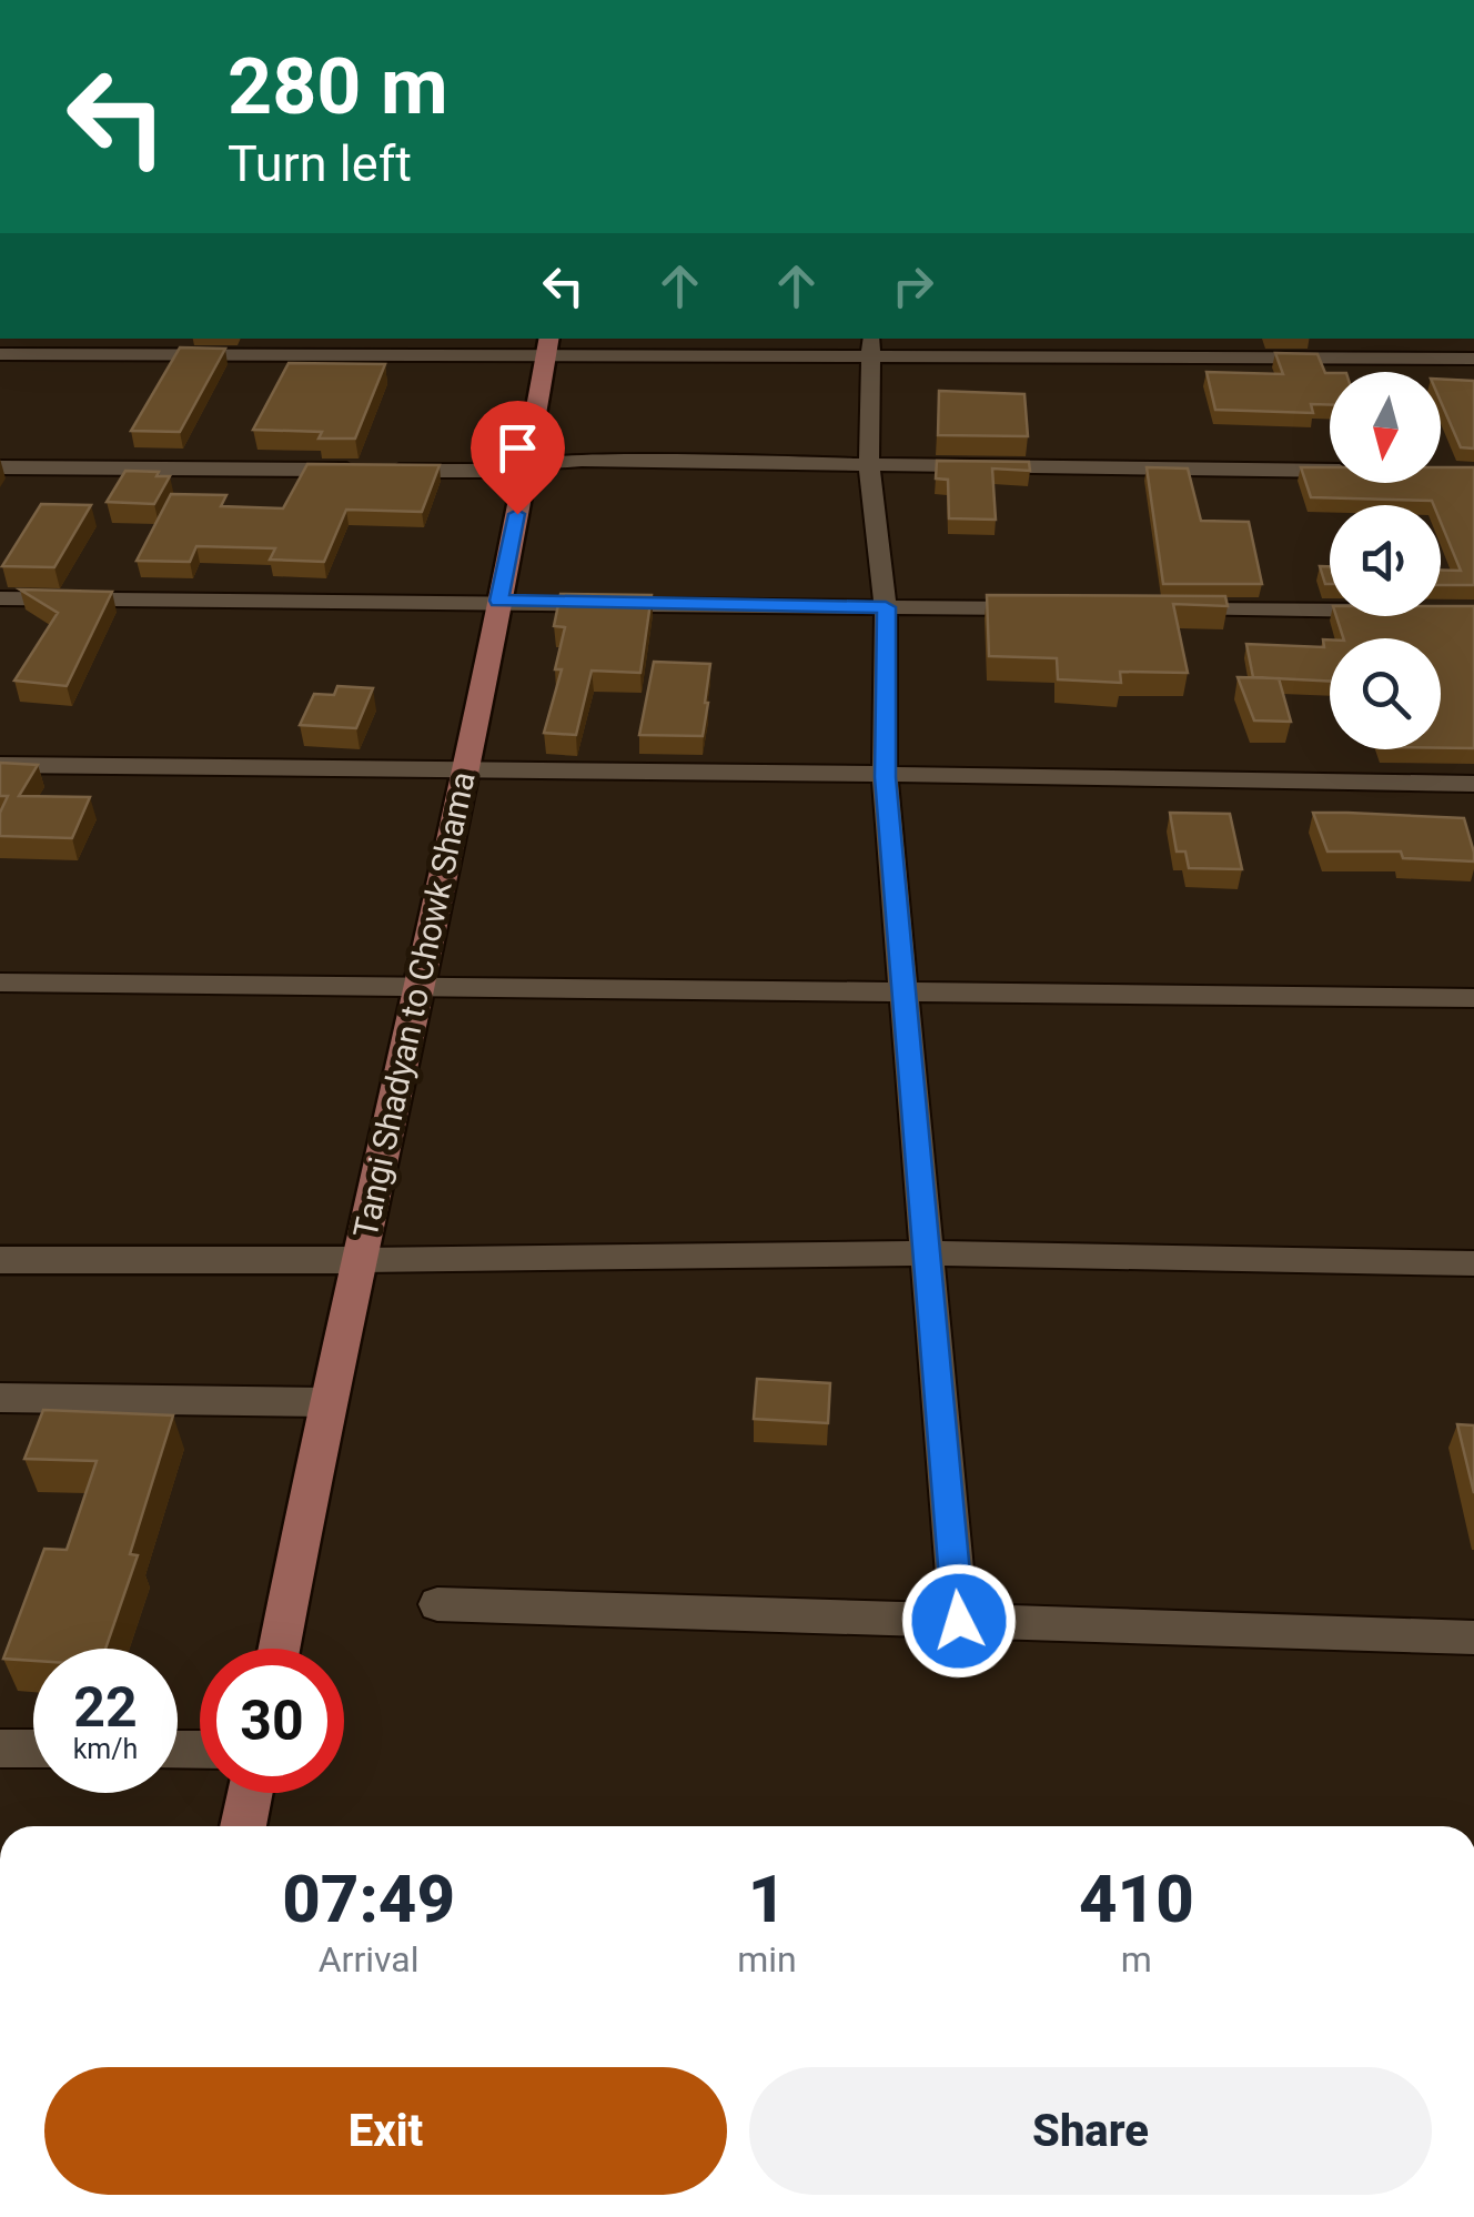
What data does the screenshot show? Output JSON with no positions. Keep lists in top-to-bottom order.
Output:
{
  "streets": {
    "main road": ["Tangi Shadyan to Chowk Shama"]
  },
  "north": "bottom",
  "page": {
    "turn": ["280 m", "Turn left"],
    "speed": "22 km/h",
    "limit": "30",
    "eta": [
      "07:49",
      "Arrival",
      "1",
      "min",
      "410",
      "m"
    ],
    "buttons": ["Exit", "Share"]
  }
}
